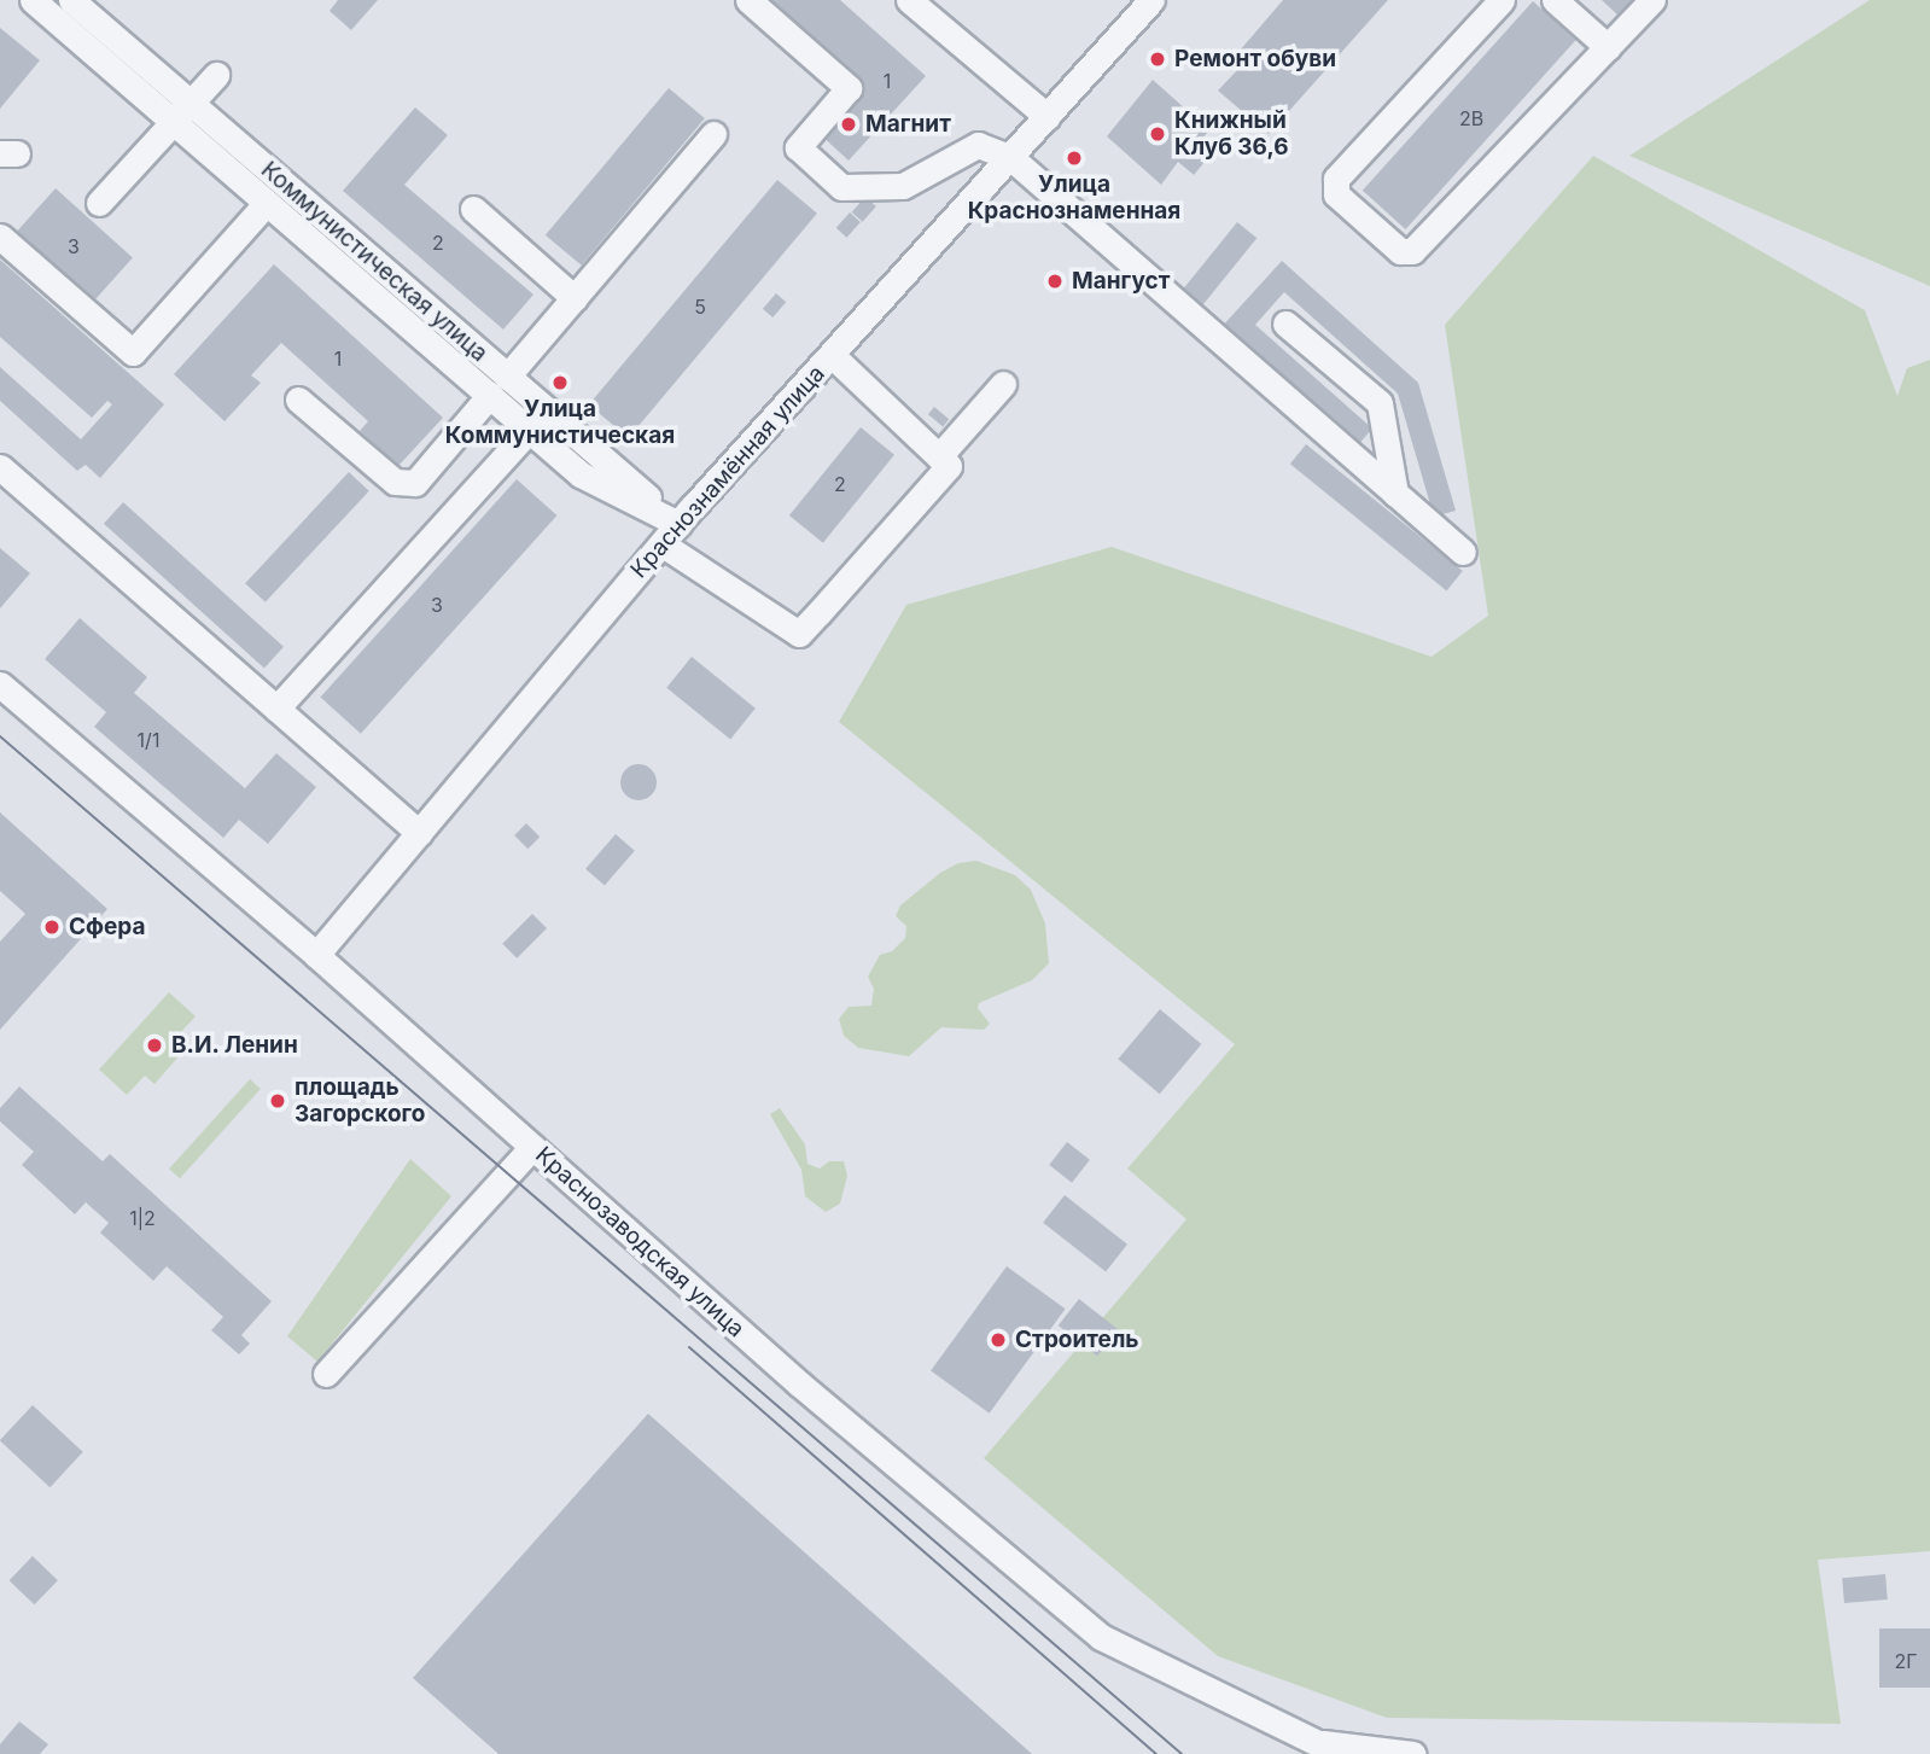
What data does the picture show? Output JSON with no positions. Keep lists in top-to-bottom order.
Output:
{
  "streets": {
    "street": ["Коммунистическая улица", "Краснознамённая улица", "Краснозаводская улица"]
  },
  "crossings": [
    ["Коммунистическая улица", "Краснознамённая улица"],
    ["Краснознамённая улица", "Краснозаводская улица"]
  ],
  "places": [
    "Ремонт обуви",
    "Магнит",
    "Книжный Клуб 36,6",
    "Улица Краснознаменная",
    "Мангуст",
    "Улица Коммунистическая",
    "Сфера",
    "В.И. Ленин",
    "площадь Загорского",
    "Строитель"
  ],
  "house_numbers": [
    "1",
    "2В",
    "2",
    "3",
    "5",
    "1",
    "2",
    "3",
    "1/1",
    "1|2",
    "2Г"
  ]
}
